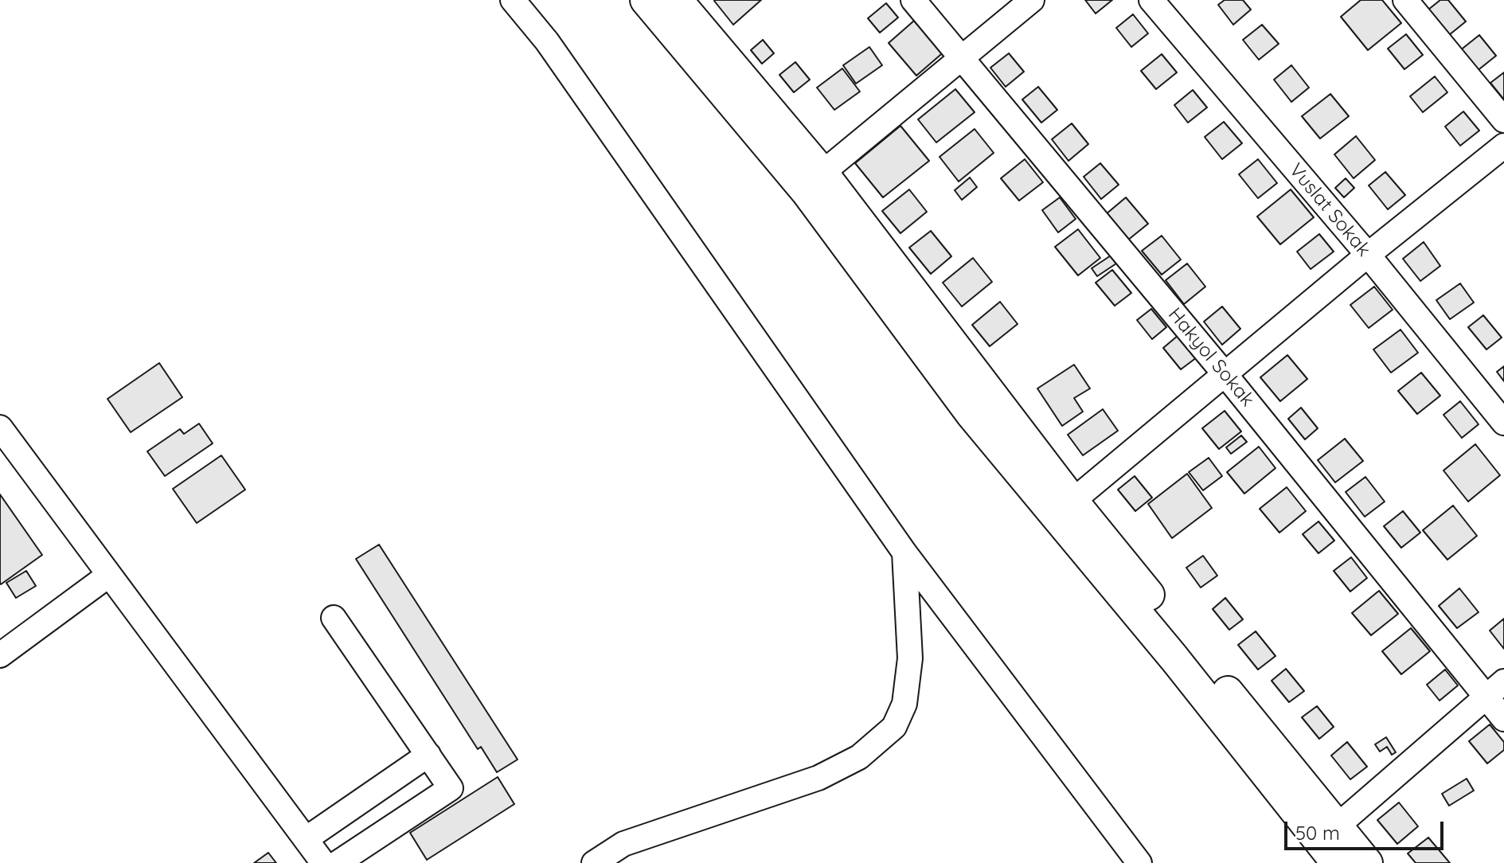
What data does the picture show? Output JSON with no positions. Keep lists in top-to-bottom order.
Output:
{
  "streets": {
    "street": ["Vuslat Sokak", "Hakyol Sokak"]
  },
  "scale_bar": "50 m"
}
